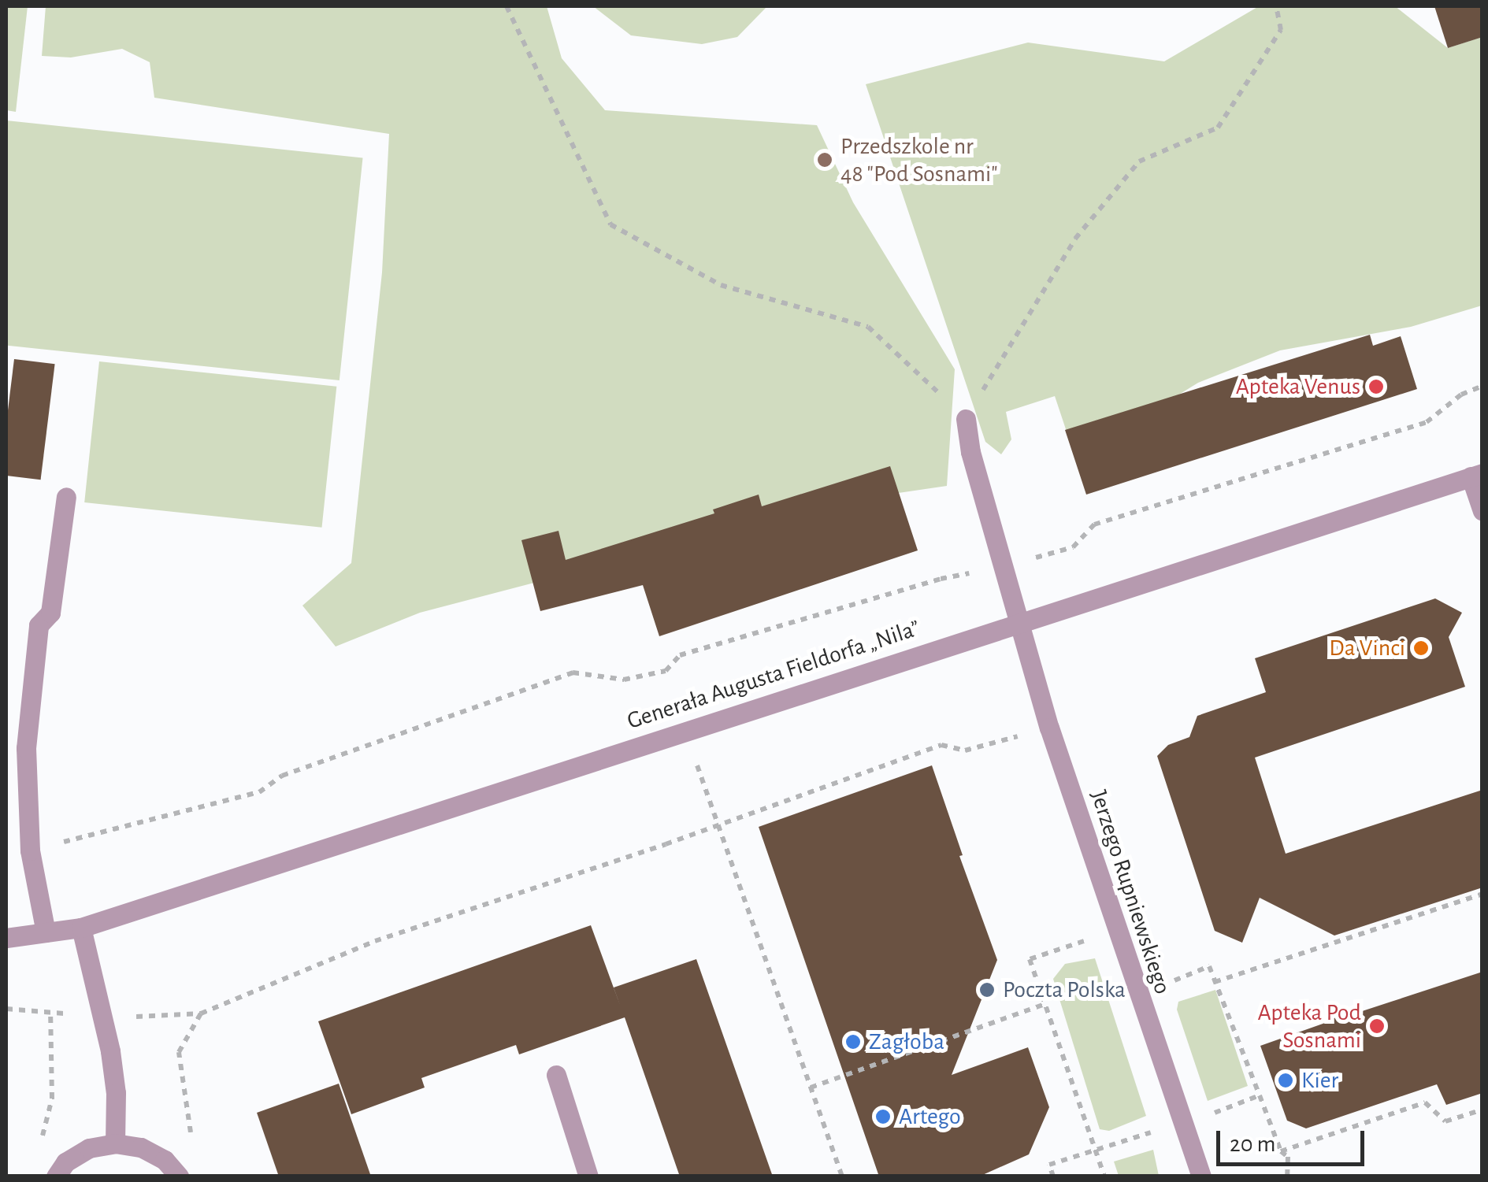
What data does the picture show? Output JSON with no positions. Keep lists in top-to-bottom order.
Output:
{
  "streets": {
    "street": ["Generała Augusta Fieldorfa „Nila”", "Jerzego Rupniewskiego"]
  },
  "crossings": [
    ["Generała Augusta Fieldorfa „Nila”", "Jerzego Rupniewskiego"]
  ],
  "places": [
    "Przedszkole nr 48 \"Pod Sosnami\"",
    "Apteka Venus",
    "Da Vinci",
    "Poczta Polska",
    "Apteka Pod Sosnami",
    "Zagłoba",
    "Kier",
    "Artego"
  ],
  "scale_bar": "20 m"
}
